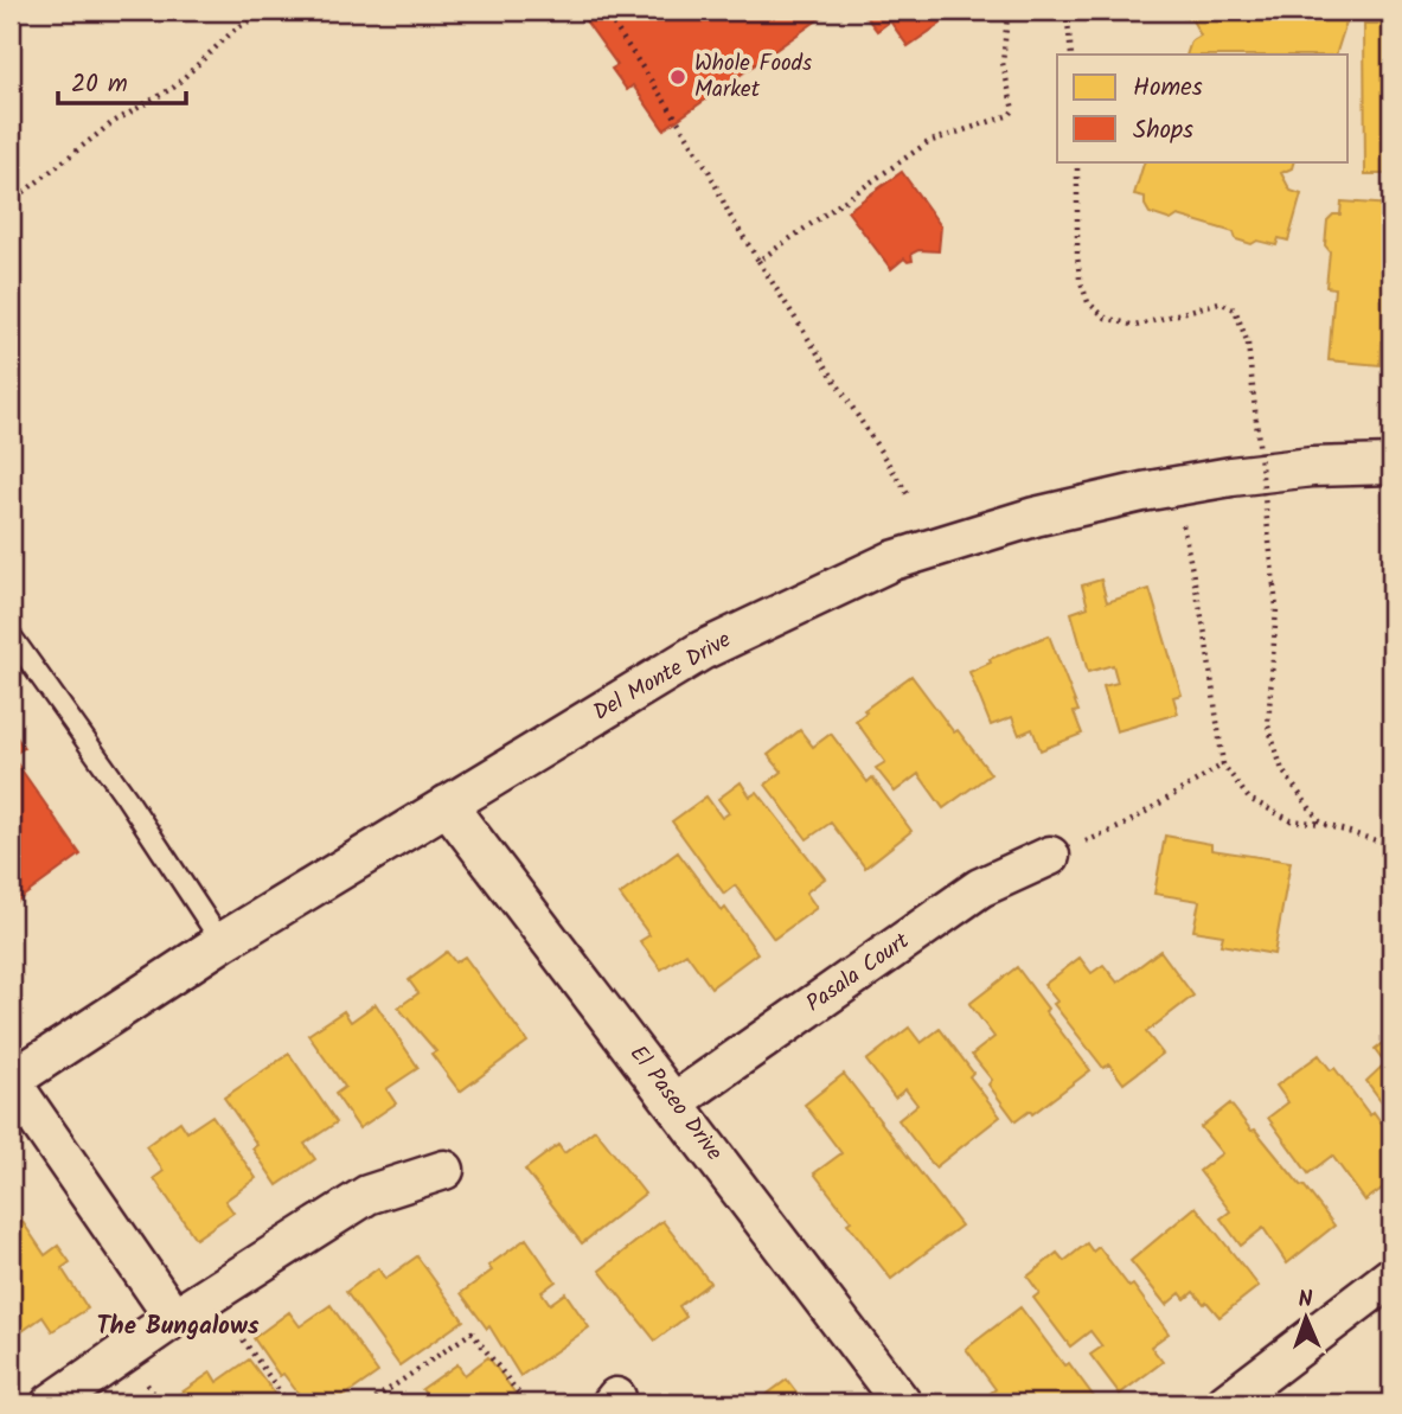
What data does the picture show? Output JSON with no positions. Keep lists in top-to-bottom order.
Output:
{
  "streets": {
    "street": ["Del Monte Drive", "Pasala Court", "El Paseo Drive"]
  },
  "crossings": [
    ["Del Monte Drive", "El Paseo Drive"],
    ["Pasala Court", "El Paseo Drive"]
  ],
  "districts": ["The Bungalows"],
  "places": ["Whole Foods Market"],
  "legend": ["Homes", "Shops"],
  "scale_bar": "20 m",
  "north": "top"
}
